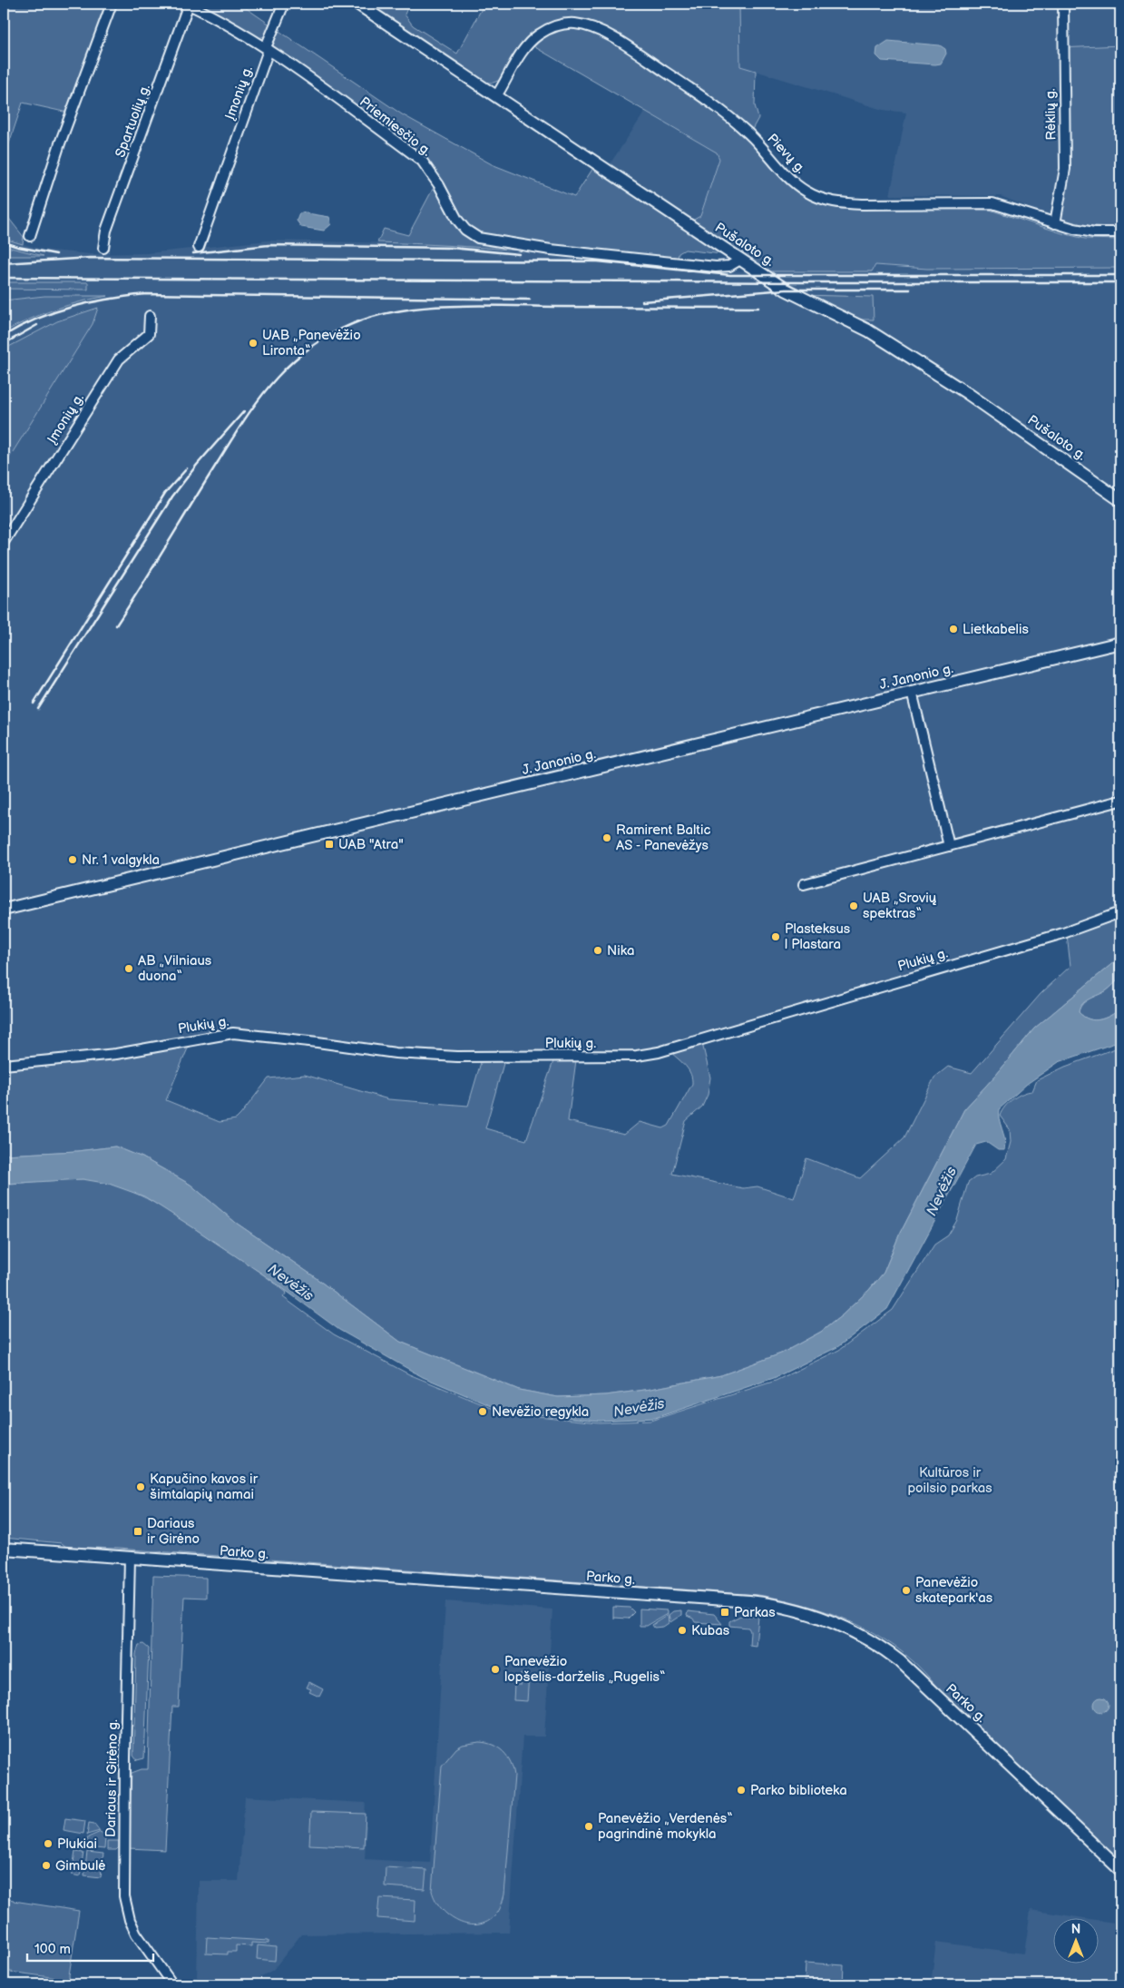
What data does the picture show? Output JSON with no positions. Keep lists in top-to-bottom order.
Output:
{
  "streets": {
    "main road": ["Pušaloto g.", "J. Janonio g.", "Parko g."],
    "street": [
      "Įmonių g.",
      "Rėklių g.",
      "Spartuolių g.",
      "Priemiesčio g.",
      "Pievų g.",
      "Plukių g.",
      "Dariaus ir Girėno g."
    ]
  },
  "crossings": [
    ["Įmonių g.", "Priemiesčio g."],
    ["Rėklių g.", "Pievų g."],
    ["Spartuolių g.", "Priemiesčio g."],
    ["Priemiesčio g.", "Pušaloto g."],
    ["Pievų g.", "Pušaloto g."],
    ["Parko g.", "Dariaus ir Girėno g."]
  ],
  "water": ["Nevėžis"],
  "parks": ["Kultūros ir poilsio parkas"],
  "places": {
    "other": [
      "UAB „Panevėžio Lironta“",
      "Lietkabelis",
      "Ramirent Baltic AS - Panevėžys",
      "Nr. 1 valgykla",
      "UAB „Srovių spektras“",
      "Plasteksus | Plastara",
      "Nika",
      "AB „Vilniaus duona“",
      "Nevėžio regykla",
      "Kapučino kavos ir šimtalapių namai",
      "Panevėžio skatepark'as",
      "Kubas",
      "Panevėžio lopšelis-darželis „Rugelis“",
      "Parko biblioteka",
      "Panevėžio „Verdenės“ pagrindinė mokykla",
      "Plukiai",
      "Gimbulė"
    ],
    "transit": ["UAB \"Atra\"", "Dariaus ir Girėno", "Parkas"]
  },
  "scale_bar": "100 m",
  "north": "top"
}
